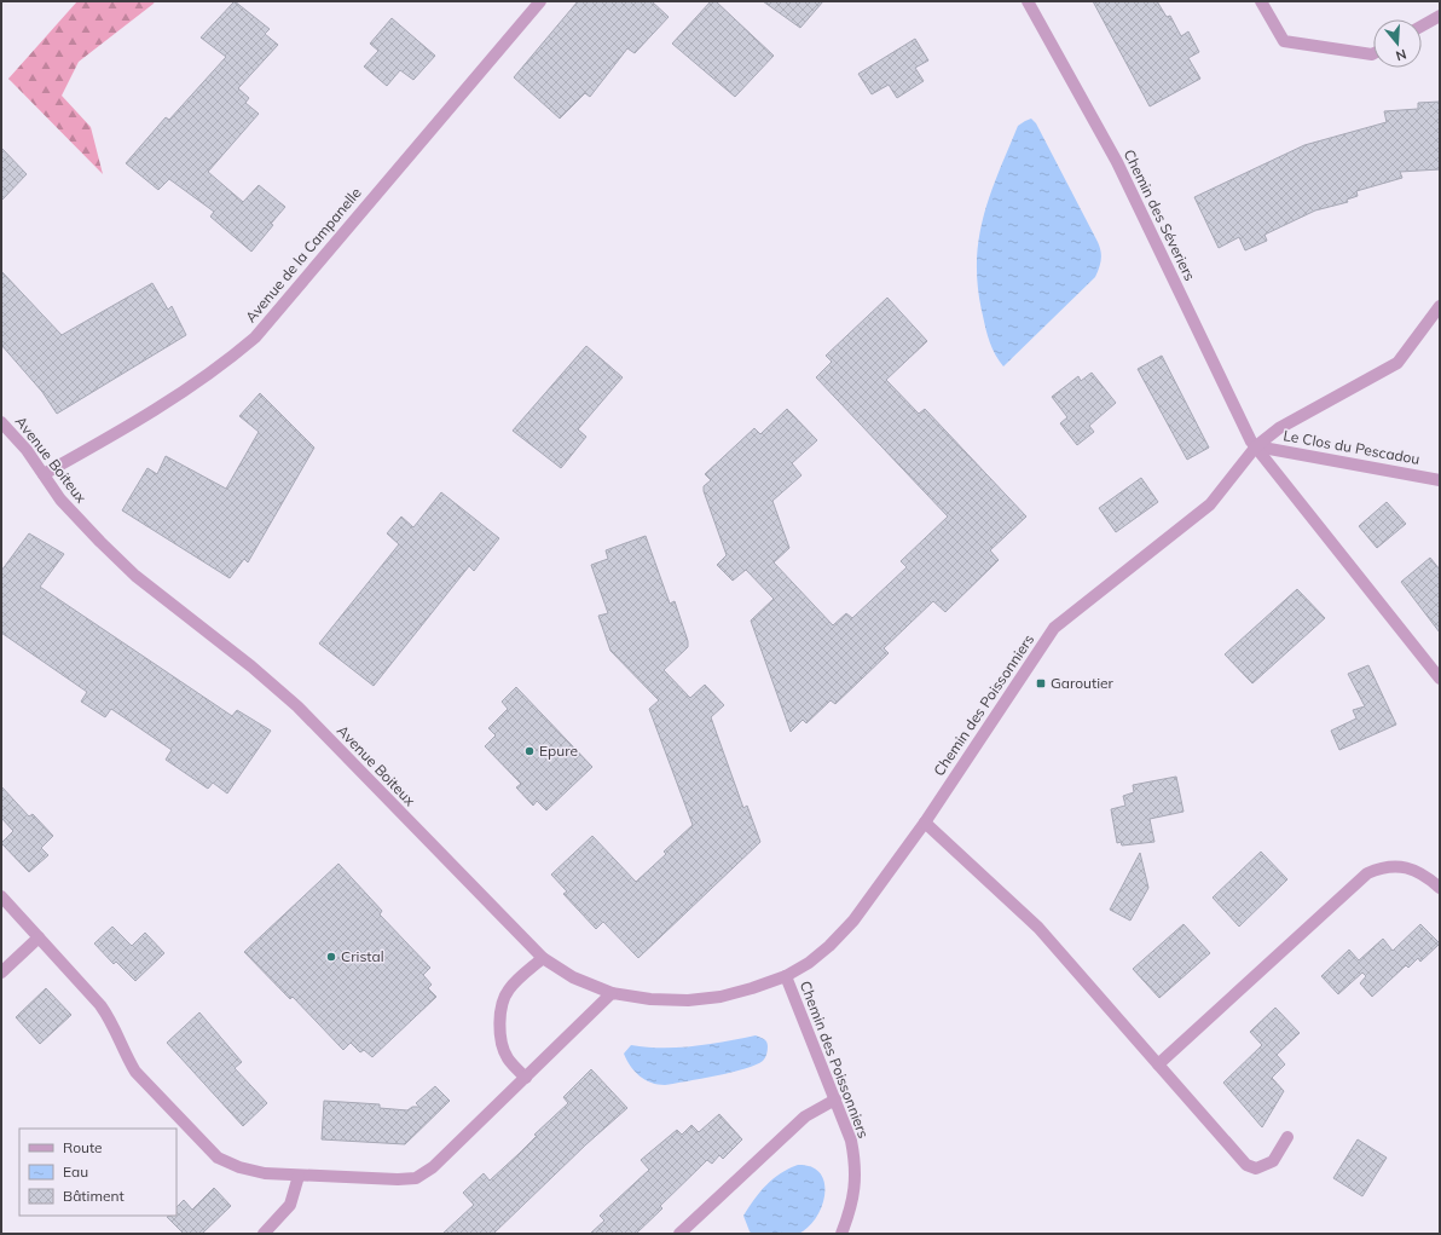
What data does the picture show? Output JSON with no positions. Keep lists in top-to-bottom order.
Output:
{
  "streets": {
    "street": [
      "Chemin des Séveriers",
      "Avenue de la Campanelle",
      "Le Clos du Pescadou",
      "Avenue Boiteux",
      "Chemin des Poissonniers"
    ]
  },
  "crossings": [
    ["Chemin des Séveriers", "Le Clos du Pescadou"],
    ["Chemin des Séveriers", "Chemin des Poissonniers"],
    ["Avenue de la Campanelle", "Avenue Boiteux"],
    ["Le Clos du Pescadou", "Chemin des Poissonniers"],
    ["Avenue Boiteux", "Chemin des Poissonniers"]
  ],
  "places": {
    "transit": ["Garoutier"],
    "other": ["Epure", "Cristal"]
  },
  "legend": ["Route", "Eau", "Bâtiment"],
  "north": "bottom"
}
